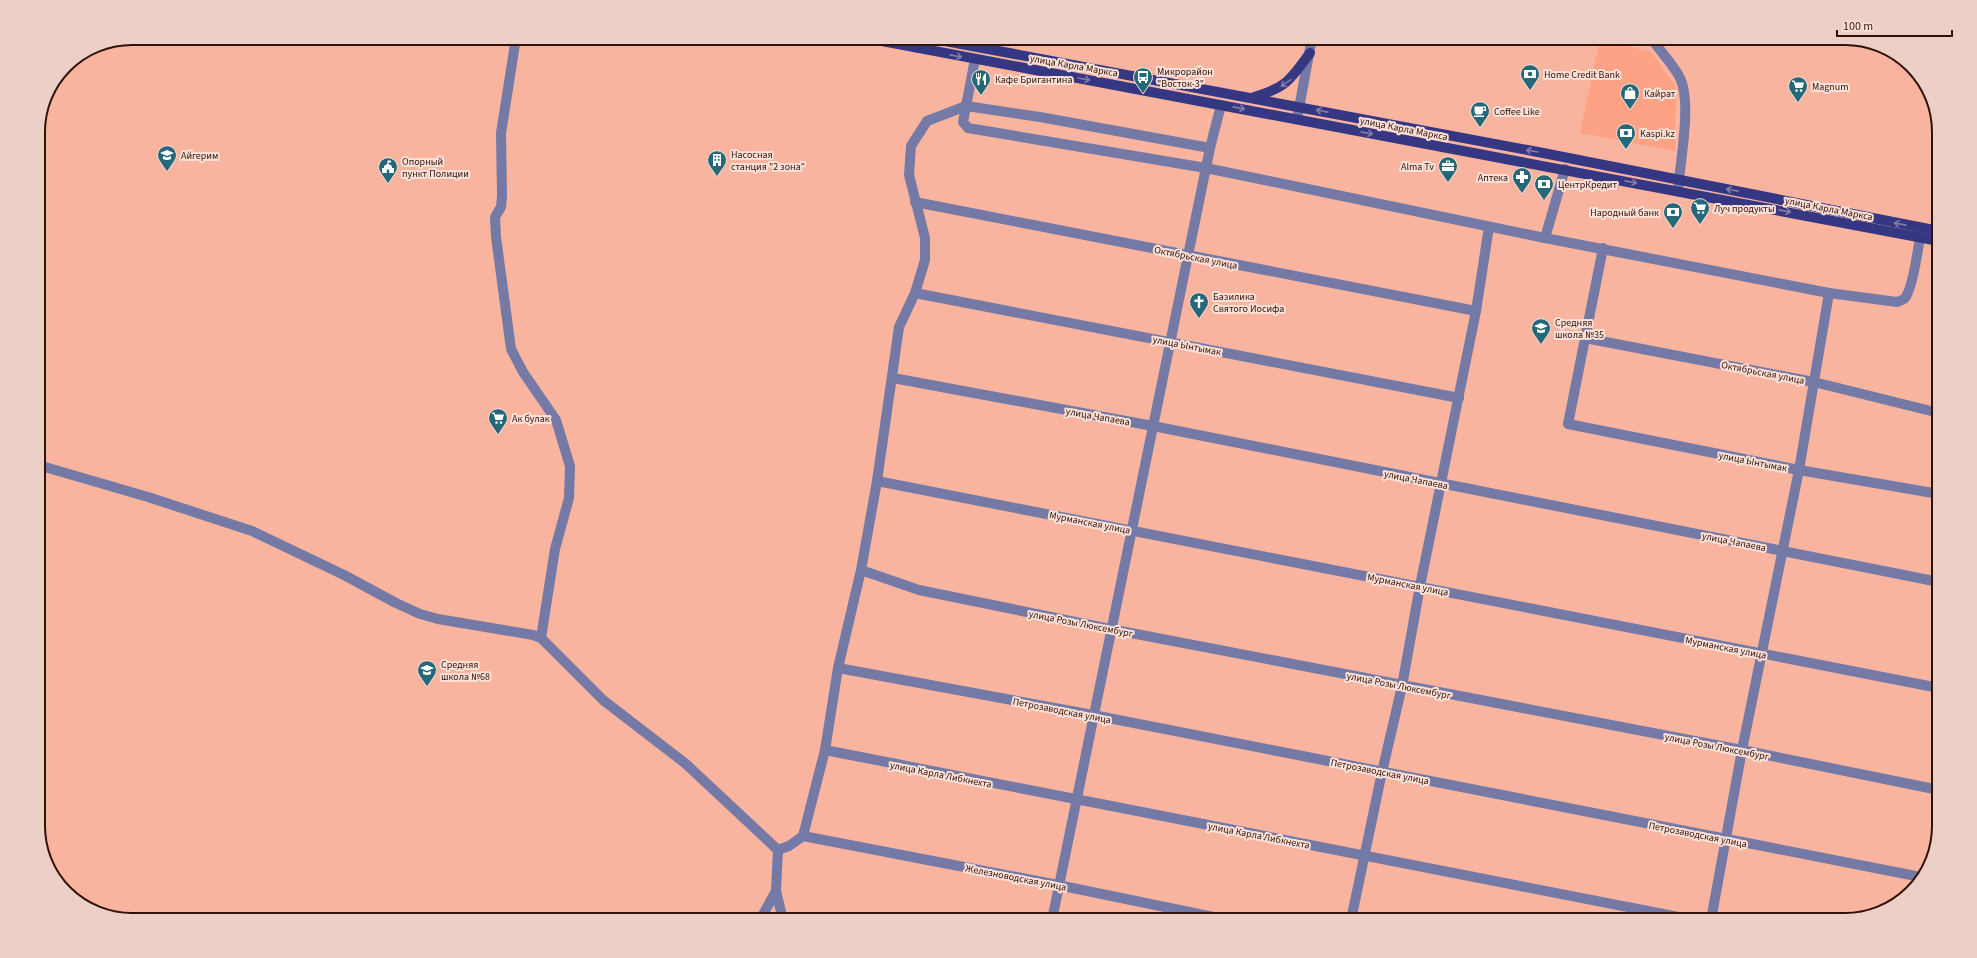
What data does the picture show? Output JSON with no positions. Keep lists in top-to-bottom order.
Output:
{
  "streets": {
    "main road": ["улица Карла Маркса"],
    "street": [
      "Октябрьская улица",
      "улица Ынтымак",
      "улица Чапаева",
      "Мурманская улица",
      "улица Розы Люксембург",
      "Петрозаводская улица",
      "улица Карла Либкнехта",
      "Железноводская улица"
    ]
  },
  "crossings": [
    ["Октябрьская улица", "улица Ынтымак"]
  ],
  "places": {
    "bank": [
      "Home Credit Bank",
      "Kaspi.kz",
      "ЦентрКредит",
      "Народный банк"
    ],
    "bus stop": ["Микрорайон \"Восток-3\""],
    "restaurant": ["Кафе Бригантина"],
    "supermarket": ["Magnum", "Луч продукты", "Ак булак"],
    "shop": ["Кайрат"],
    "cafe": ["Coffee Like"],
    "school or university": ["Айгерим", "Средняя школа №35", "Средняя школа №68"],
    "building": ["Насосная станция \"2 зона\""],
    "office": ["Alma Tv"],
    "public building": ["Опорный пункт Полиции"],
    "pharmacy": ["Аптека"],
    "church": ["Базилика Святого Иосифа"]
  },
  "scale_bar": "100 m"
}
